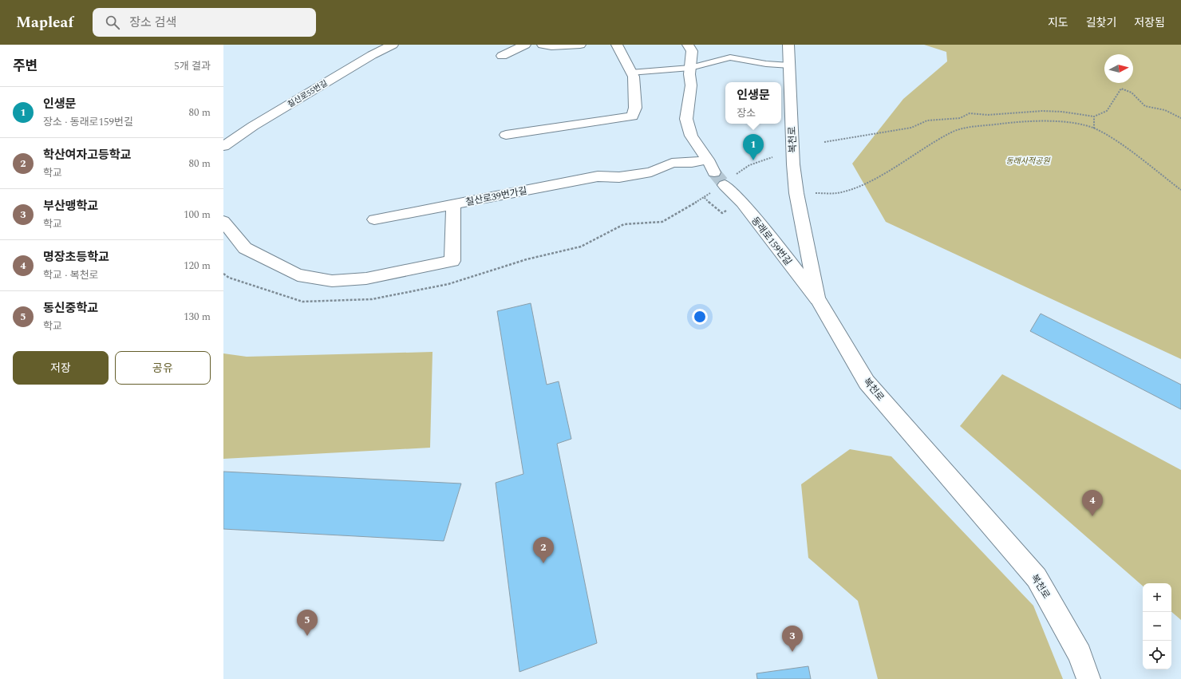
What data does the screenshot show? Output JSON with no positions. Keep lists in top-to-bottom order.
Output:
{
  "streets": {
    "street": [
      "칠산로55번길",
      "복천로",
      "칠산로39번가길",
      "동래로159번길"
    ]
  },
  "crossings": [
    ["복천로", "동래로159번길"]
  ],
  "parks": ["동래사적공원"],
  "north": "right",
  "page": {
    "header": "Mapleaf",
    "search": "장소 검색",
    "nav": ["지도", "길찾기", "저장됨"],
    "heading": ["주변", "5개 결과"],
    "popup": ["인생문", "장소"],
    "list": [
      {
        "mark": "1",
        "name": "인생문",
        "note": "장소 · 동래로159번길",
        "value": "80 m"
      },
      {
        "mark": "2",
        "name": "학산여자고등학교",
        "note": "학교",
        "value": "80 m"
      },
      {
        "mark": "3",
        "name": "부산맹학교",
        "note": "학교",
        "value": "100 m"
      },
      {
        "mark": "4",
        "name": "명장초등학교",
        "note": "학교 · 복천로",
        "value": "120 m"
      },
      {
        "mark": "5",
        "name": "동신중학교",
        "note": "학교",
        "value": "130 m"
      }
    ],
    "pins": [
      "1",
      "4",
      "2",
      "5",
      "3"
    ],
    "buttons": ["저장", "공유"],
    "map_buttons": ["+", "−"]
  }
}
